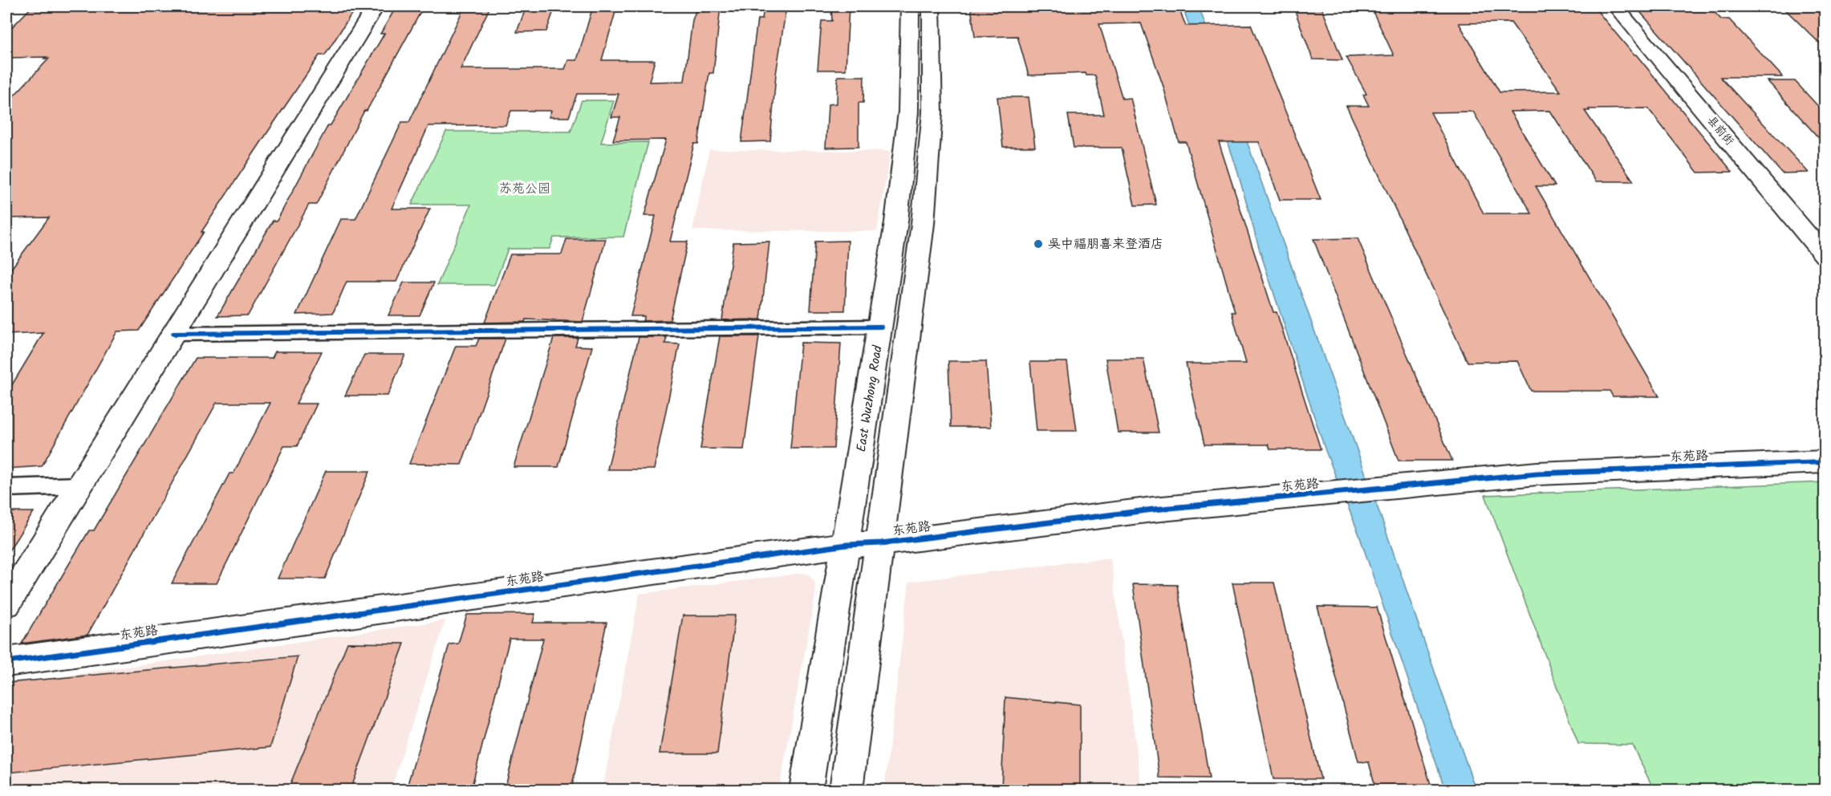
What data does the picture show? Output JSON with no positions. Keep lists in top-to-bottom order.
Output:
{
  "streets": {
    "street": ["县前街", "East Wuzhong Road", "东苑路"]
  },
  "crossings": [
    ["East Wuzhong Road", "东苑路"]
  ],
  "parks": ["苏苑公园"],
  "places": ["吴中福朋喜来登酒店"]
}
